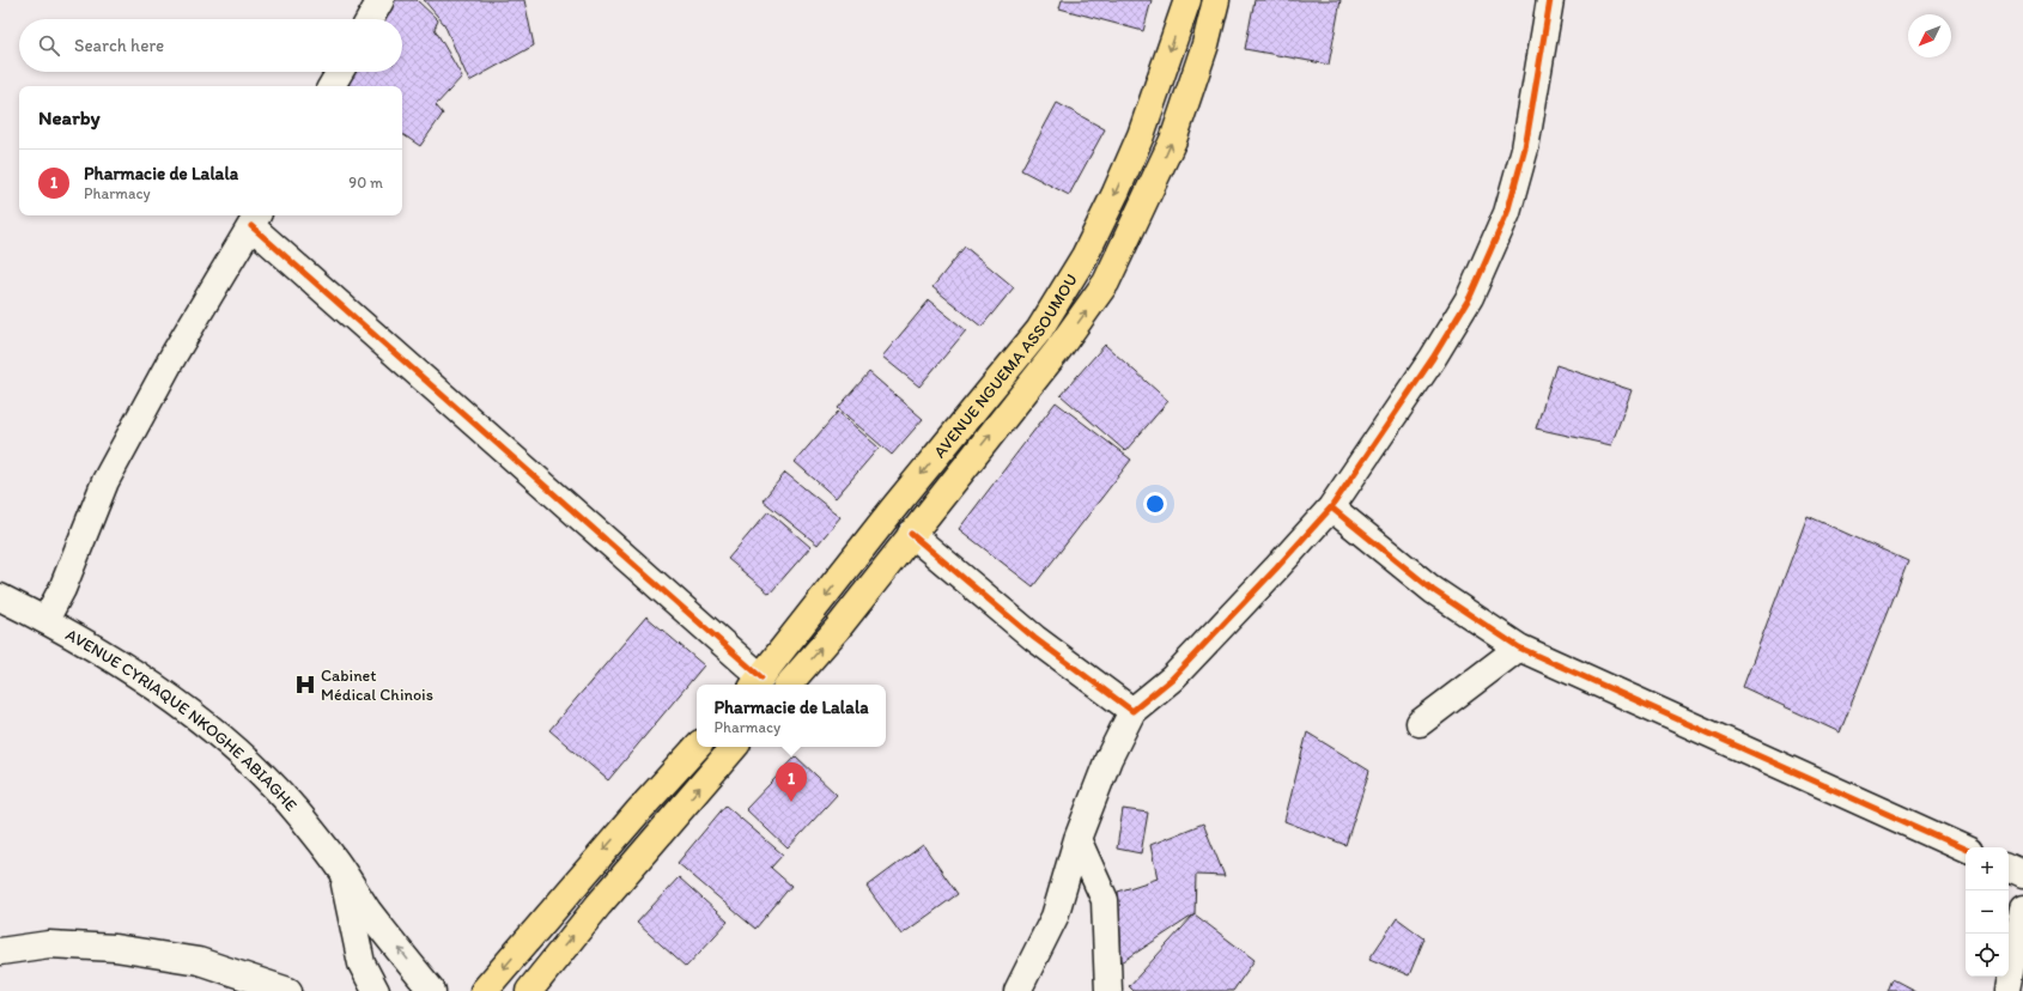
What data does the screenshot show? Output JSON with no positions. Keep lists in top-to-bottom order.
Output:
{
  "streets": {
    "main road": ["AVENUE NGUEMA ASSOUMOU"],
    "street": ["AVENUE CYRIAQUE NKOGHE ABIAGHE"]
  },
  "places": {
    "hospital": ["Cabinet Médical Chinois"]
  },
  "north": "bottom left",
  "page": {
    "search": "Search here",
    "heading": "Nearby",
    "list": [
      {
        "mark": "1",
        "name": "Pharmacie de Lalala",
        "note": "Pharmacy",
        "value": "90 m"
      }
    ],
    "popup": ["Pharmacie de Lalala", "Pharmacy"],
    "pins": "1",
    "map_buttons": ["+", "−"]
  }
}
